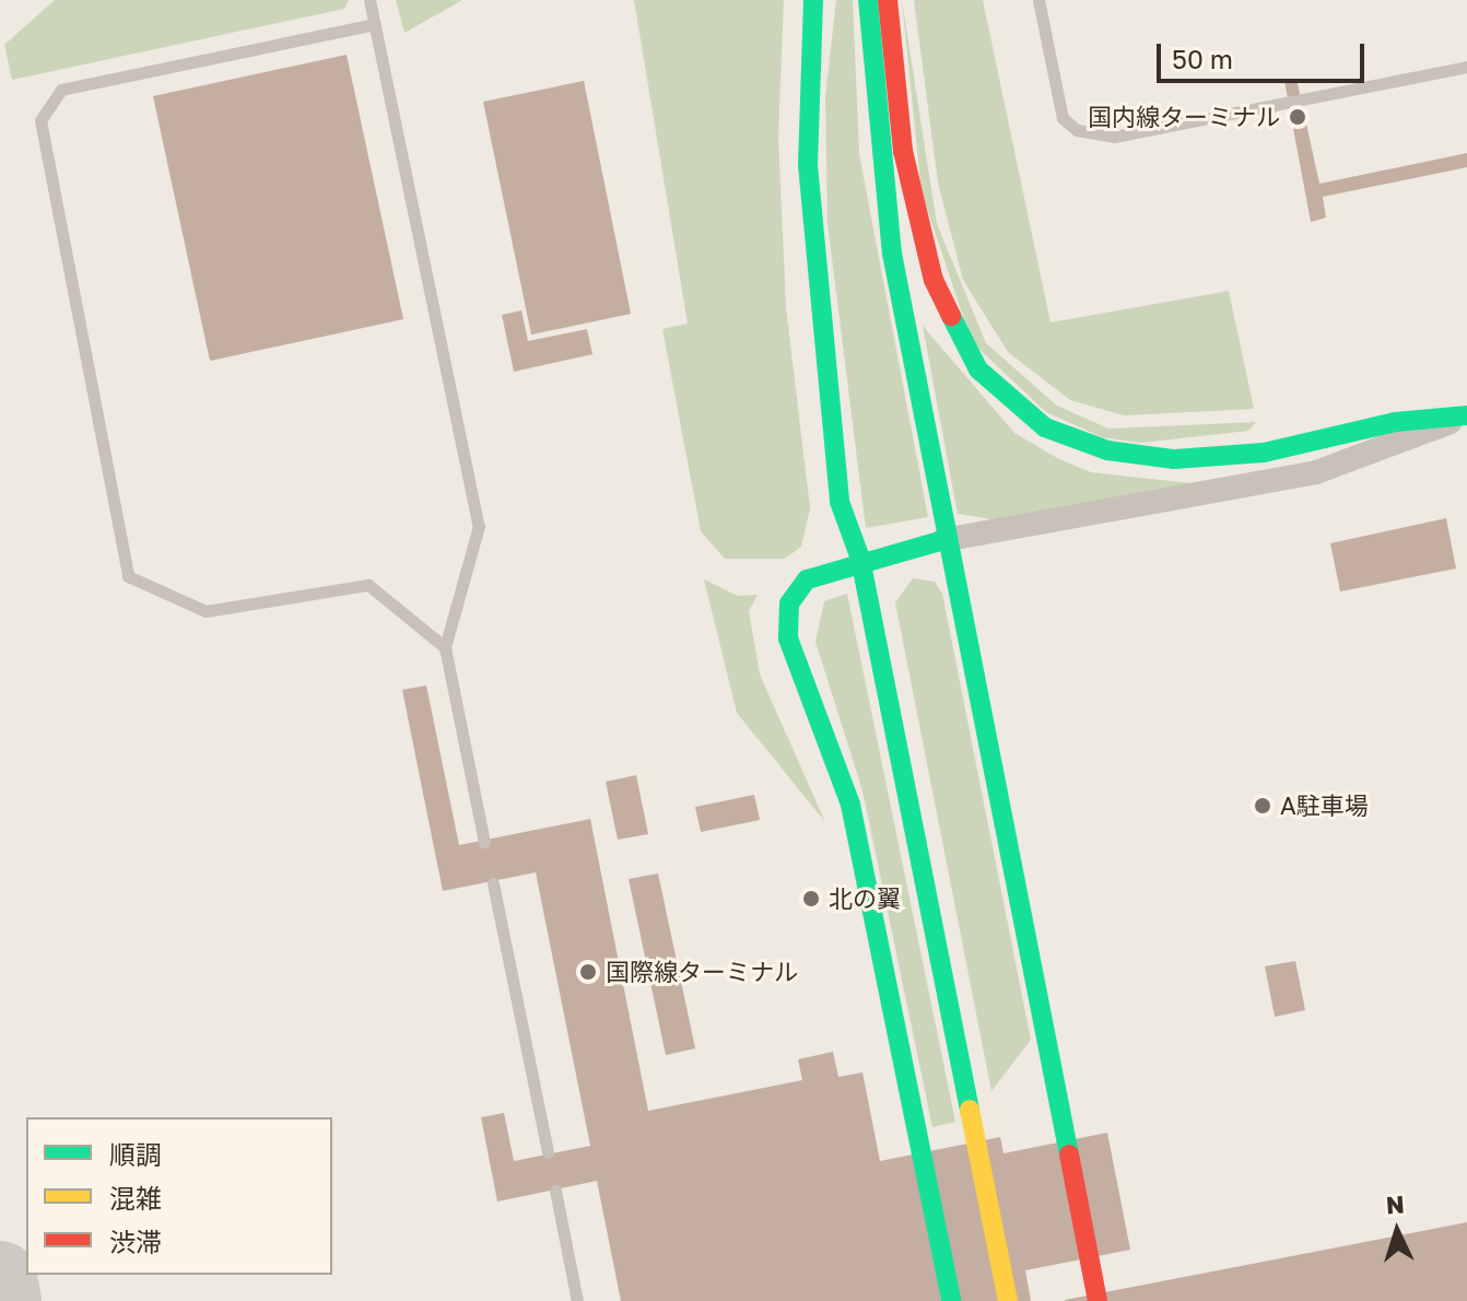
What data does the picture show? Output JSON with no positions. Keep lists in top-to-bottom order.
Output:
{
  "places": [
    "国内線ターミナル",
    "A駐車場",
    "北の翼",
    "国際線ターミナル"
  ],
  "legend": ["順調", "混雑", "渋滞"],
  "scale_bar": "50 m",
  "north": "top"
}
